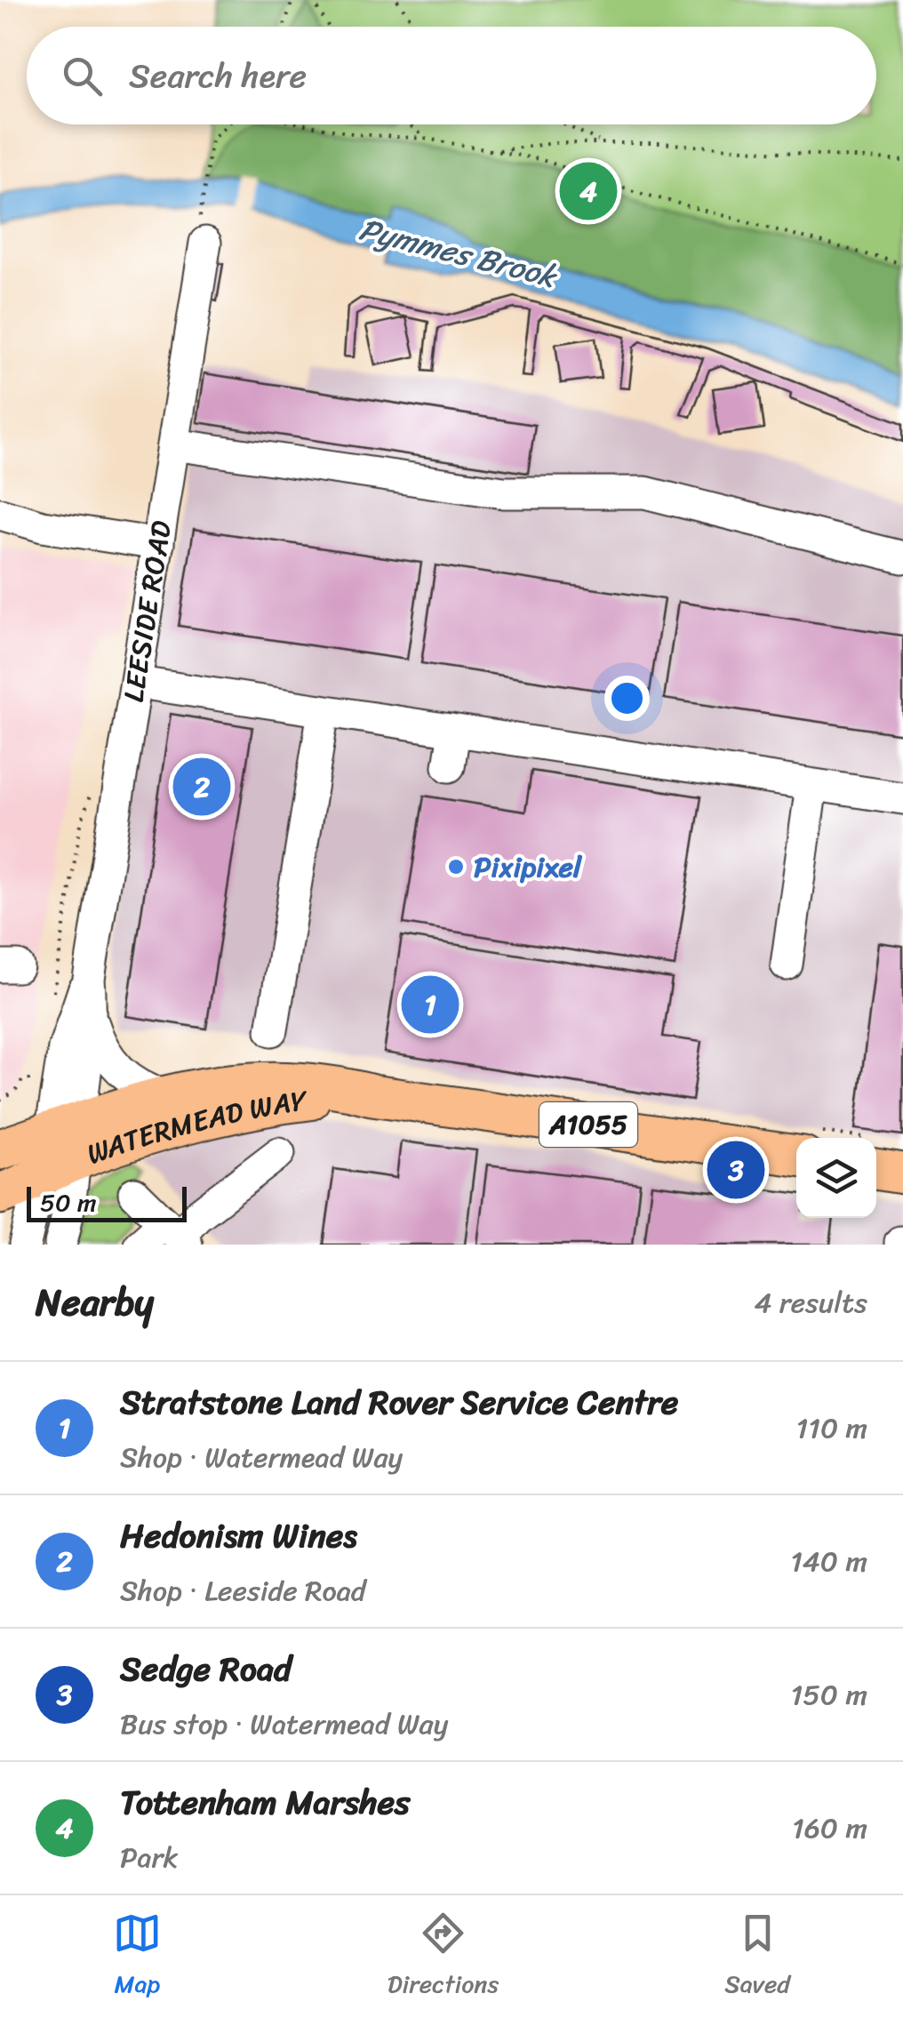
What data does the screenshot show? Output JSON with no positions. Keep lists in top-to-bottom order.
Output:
{
  "streets": {
    "main road": ["A1055", "WATERMEAD WAY"],
    "street": ["LEESIDE ROAD"]
  },
  "crossings": [
    ["LEESIDE ROAD", "A1055"],
    ["LEESIDE ROAD", "WATERMEAD WAY"],
    ["A1055", "WATERMEAD WAY"]
  ],
  "water": ["Pymmes Brook"],
  "places": ["Pixipixel"],
  "scale_bar": "50 m",
  "page": {
    "search": "Search here",
    "pins": [
      "4",
      "2",
      "1",
      "3"
    ],
    "scale": "50 m",
    "heading": ["Nearby", "4 results"],
    "list": [
      {
        "mark": "1",
        "name": "Stratstone Land Rover Service Centre",
        "note": "Shop · Watermead Way",
        "value": "110 m"
      },
      {
        "mark": "2",
        "name": "Hedonism Wines",
        "note": "Shop · Leeside Road",
        "value": "140 m"
      },
      {
        "mark": "3",
        "name": "Sedge Road",
        "note": "Bus stop · Watermead Way",
        "value": "150 m"
      },
      {
        "mark": "4",
        "name": "Tottenham Marshes",
        "note": "Park",
        "value": "160 m"
      }
    ],
    "nav": ["Map", "Directions", "Saved"]
  }
}
